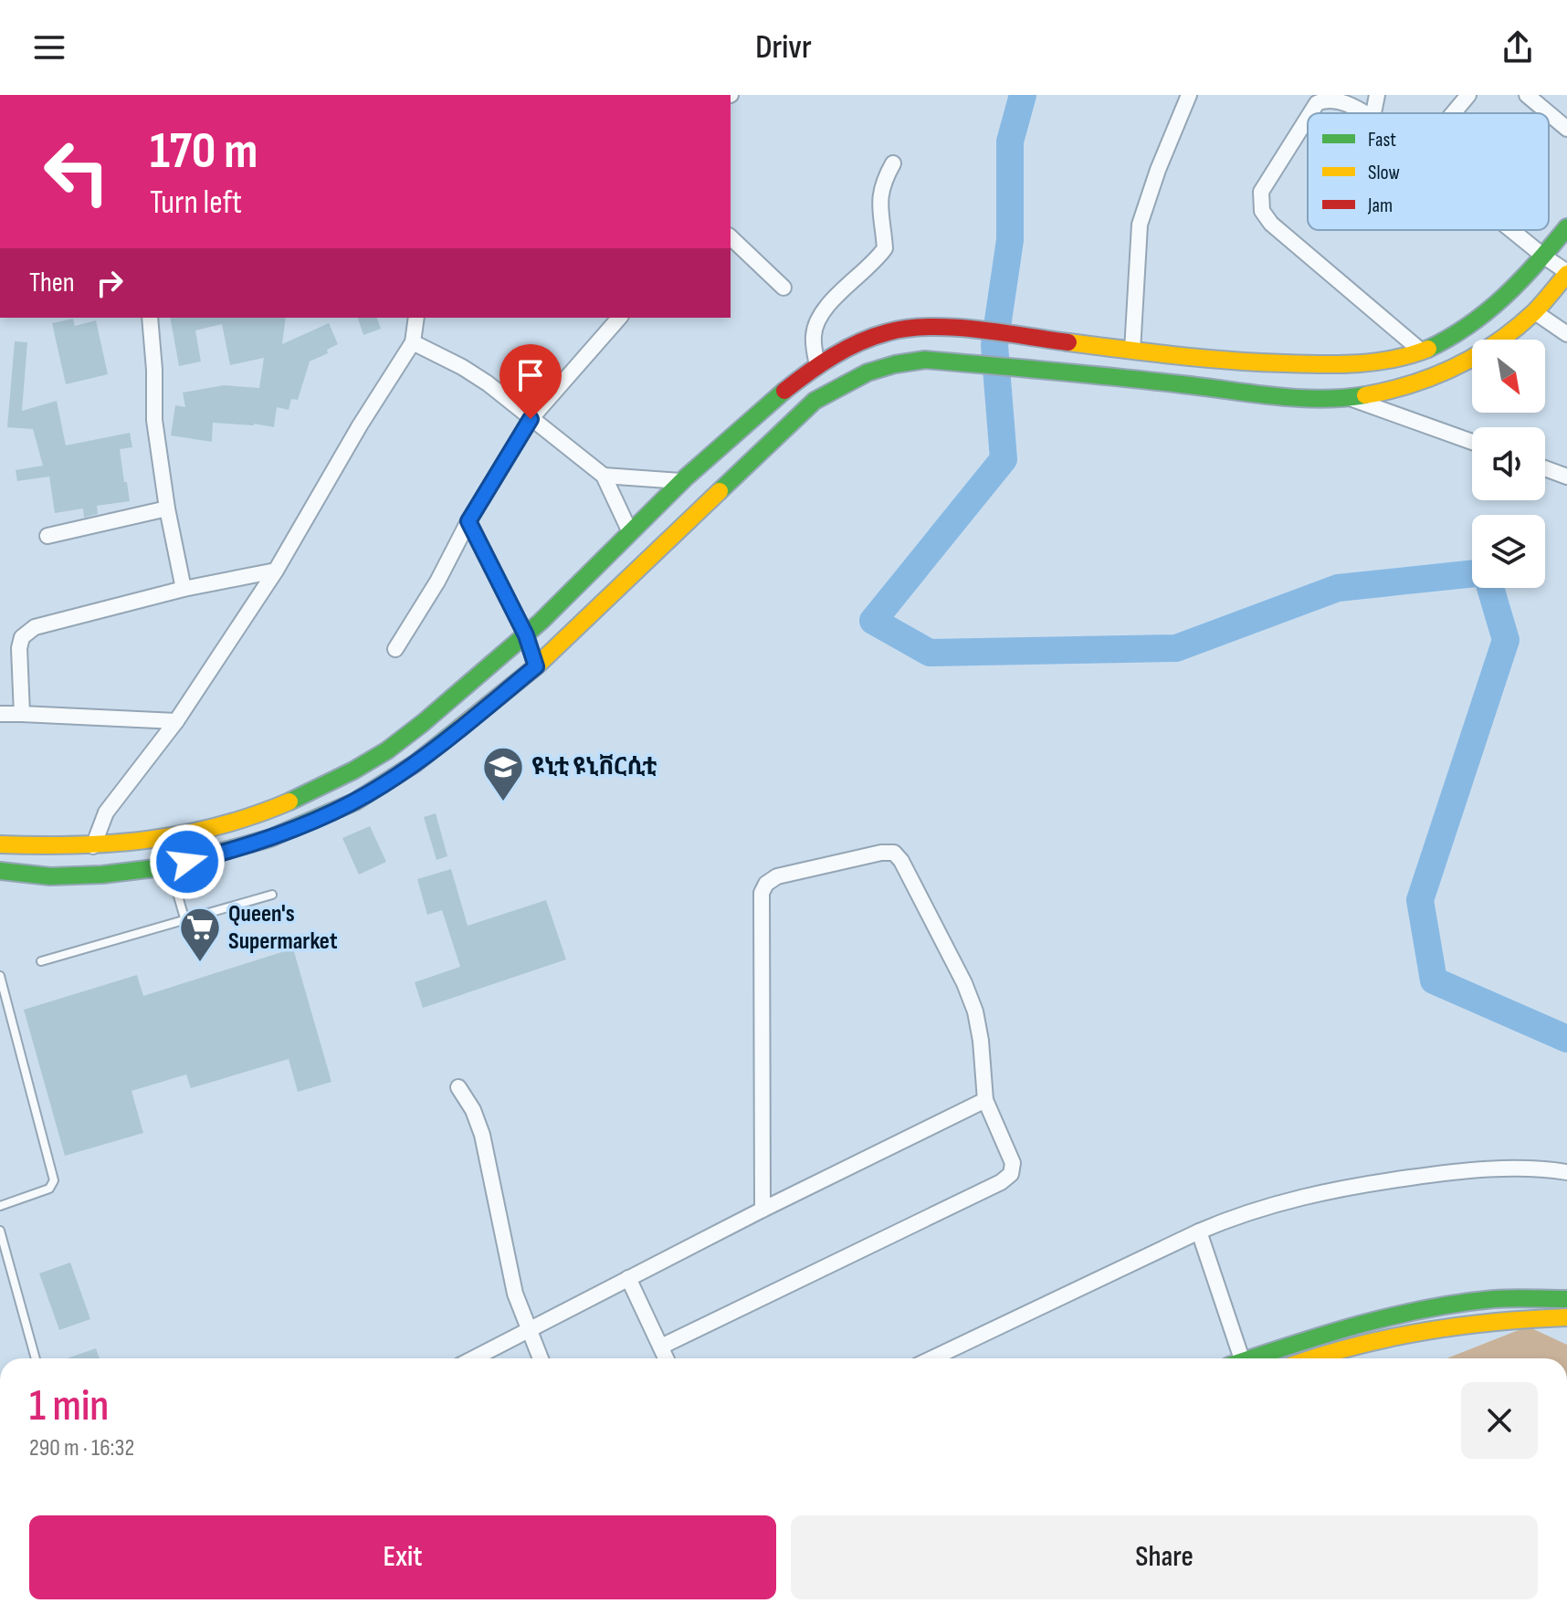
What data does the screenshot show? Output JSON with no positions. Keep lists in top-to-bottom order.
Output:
{
  "places": {
    "school or university": ["ዩኒቲ ዩኒቨርሲቲ"],
    "supermarket": ["Queen's Supermarket"]
  },
  "legend": ["Fast", "Slow", "Jam"],
  "north": "bottom right",
  "page": {
    "header": "Drivr",
    "turn": ["170 m", "Turn left"],
    "then": "Then",
    "heading": ["1 min", "290 m · 16:32"],
    "buttons": ["Exit", "Share"]
  }
}
